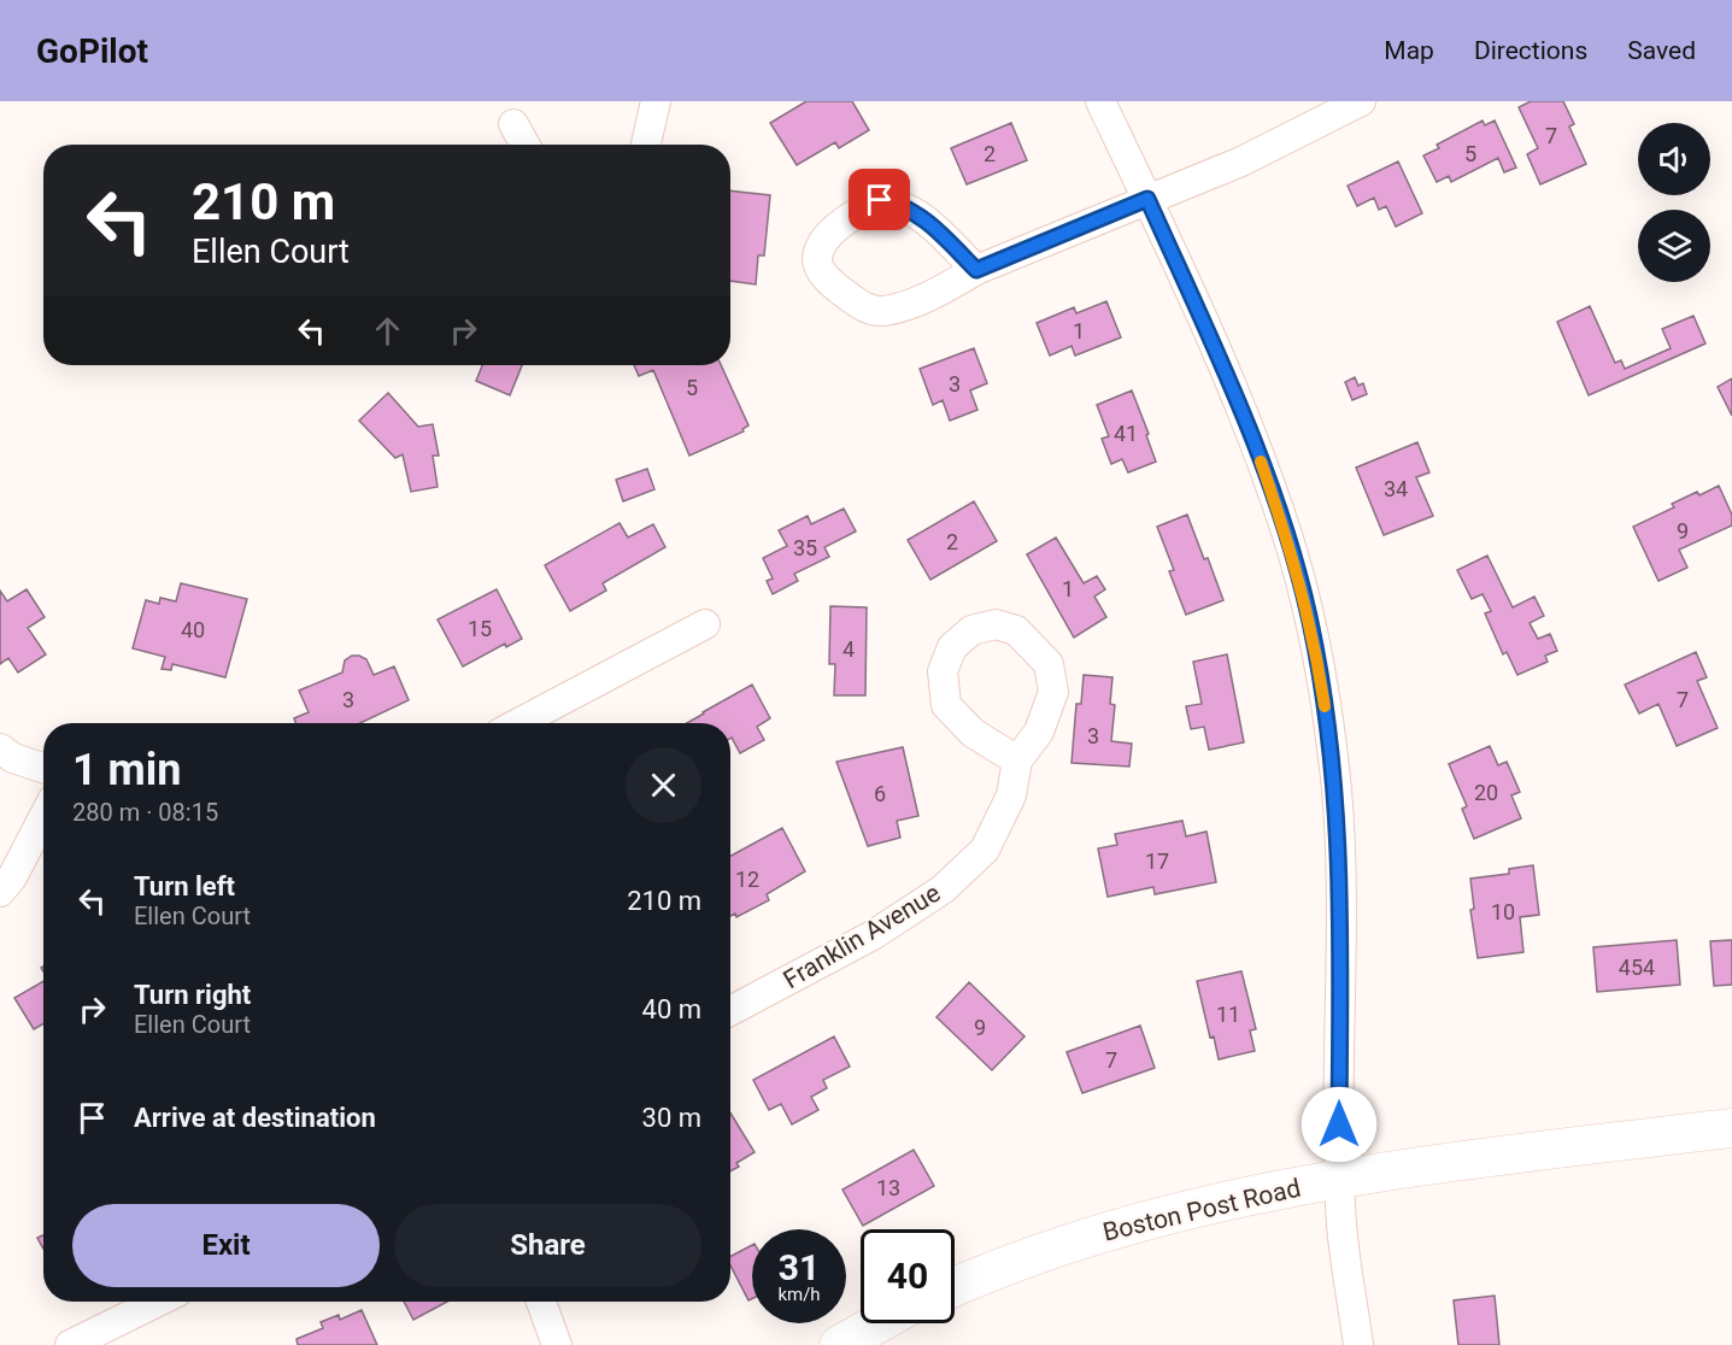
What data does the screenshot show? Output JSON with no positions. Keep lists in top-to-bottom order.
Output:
{
  "streets": {
    "main road": ["Boston Post Road"],
    "street": ["Franklin Avenue"]
  },
  "house_numbers": [
    "7",
    "2",
    "5",
    "1",
    "3",
    "5",
    "41",
    "34",
    "9",
    "2",
    "35",
    "1",
    "15",
    "40",
    "4",
    "3",
    "7",
    "3",
    "20",
    "6",
    "17",
    "12",
    "10",
    "454",
    "11",
    "9",
    "7",
    "13"
  ],
  "page": {
    "header": "GoPilot",
    "nav": ["Map", "Directions", "Saved"],
    "turn": ["210 m", "Ellen Court"],
    "heading": ["1 min", "280 m · 08:15"],
    "list": [
      {
        "name": "Turn left",
        "note": "Ellen Court",
        "value": "210 m"
      },
      {
        "name": "Turn right",
        "note": "Ellen Court",
        "value": "40 m"
      },
      {
        "name": "Arrive at destination",
        "value": "30 m"
      }
    ],
    "buttons": ["Exit", "Share"],
    "speed": "31 km/h",
    "limit": "40"
  }
}
